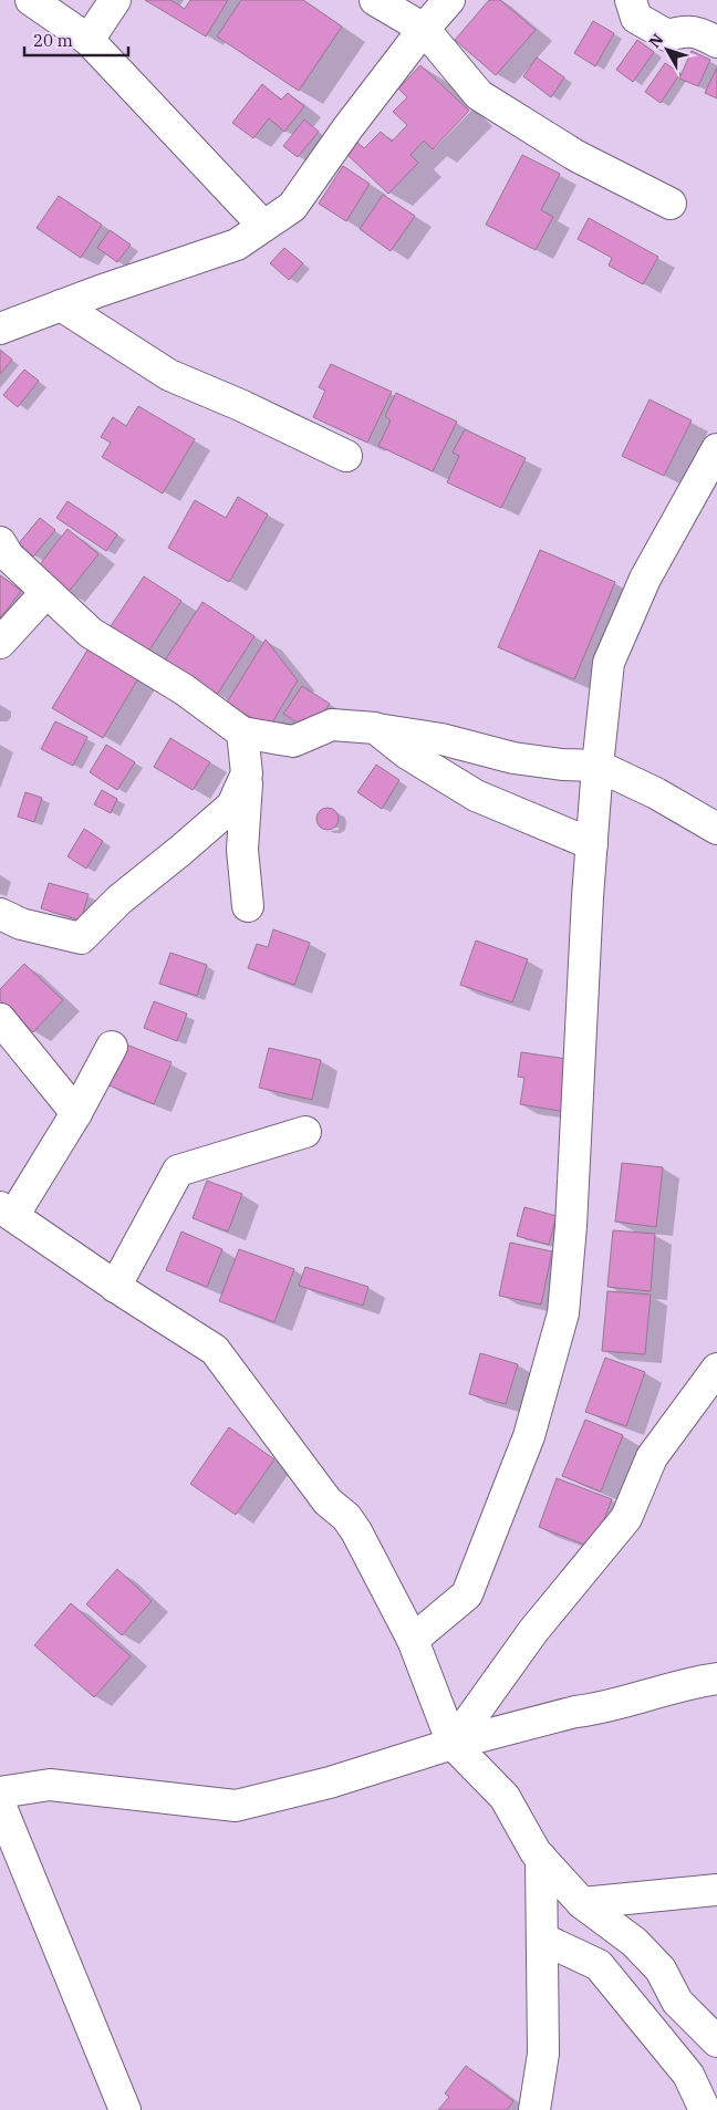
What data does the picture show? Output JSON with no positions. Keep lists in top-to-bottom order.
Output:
{
  "scale_bar": "20 m",
  "north": "top left"
}
